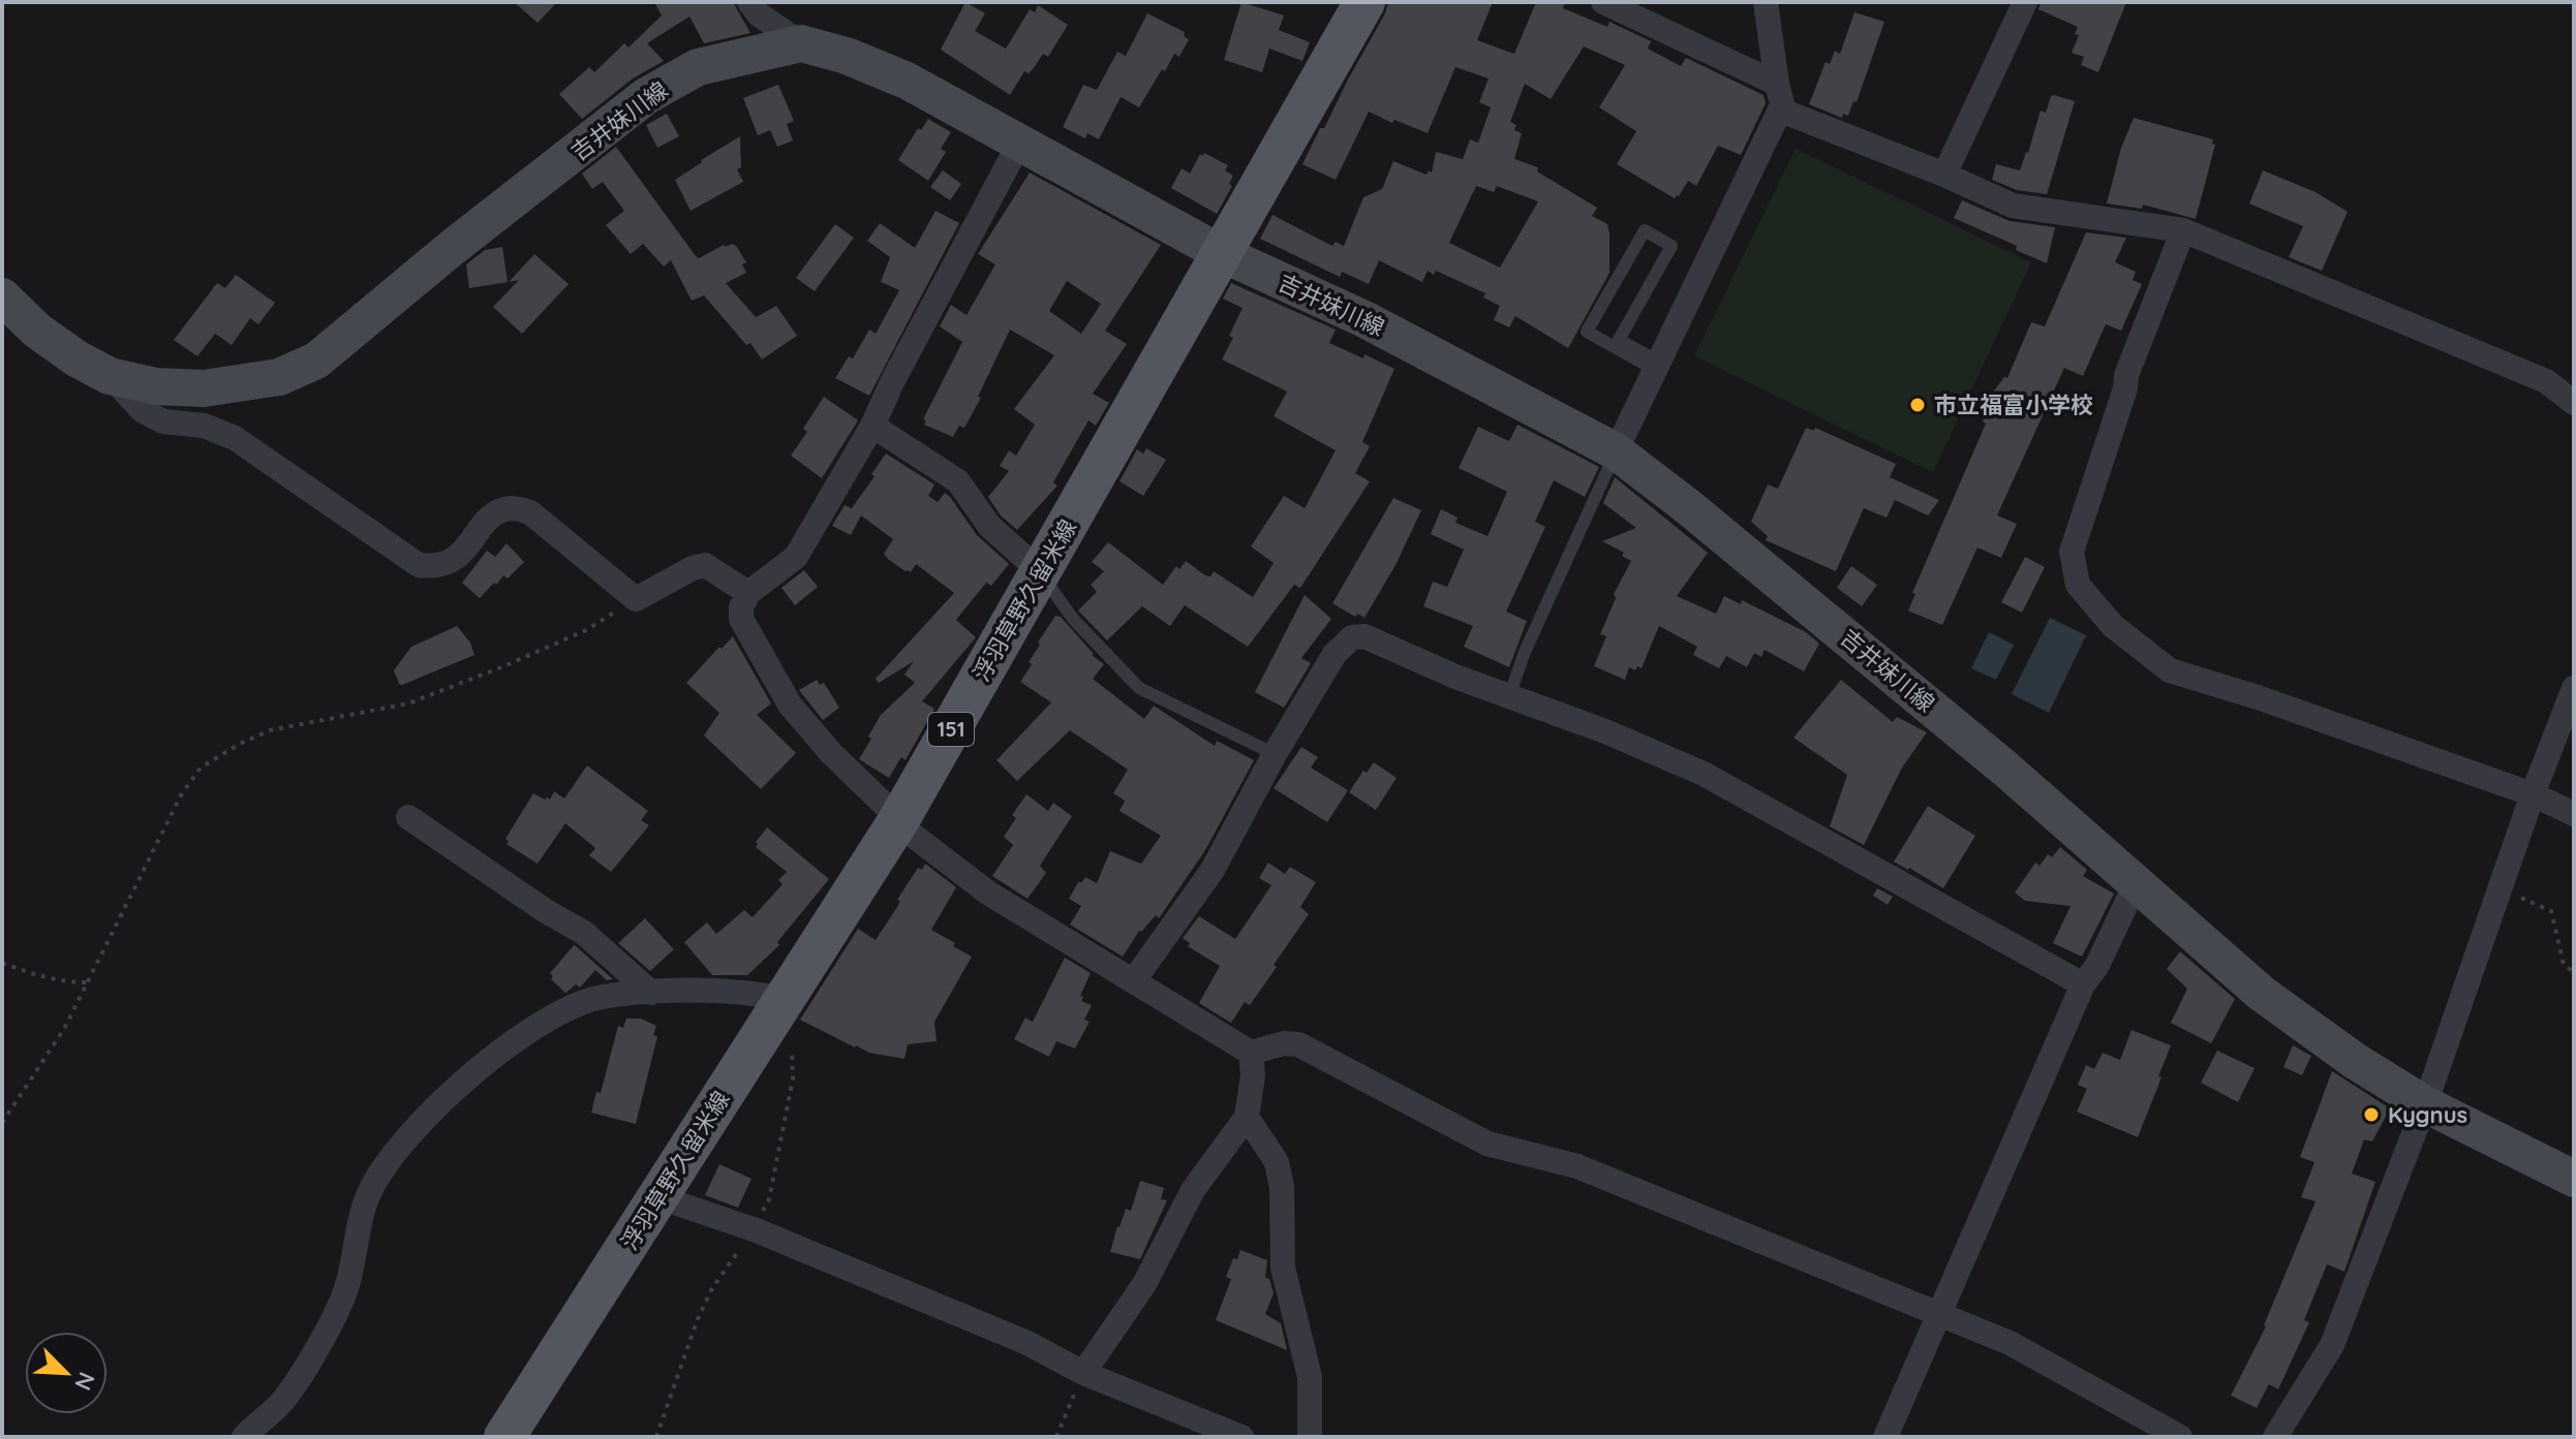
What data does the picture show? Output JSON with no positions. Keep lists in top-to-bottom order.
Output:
{
  "streets": {
    "main road": ["吉井妹川線", "浮羽草野久留米線", "151"]
  },
  "crossings": [
    ["吉井妹川線", "浮羽草野久留米線"]
  ],
  "places": ["市立福富小学校", "Kygnus"],
  "north": "bottom right"
}
